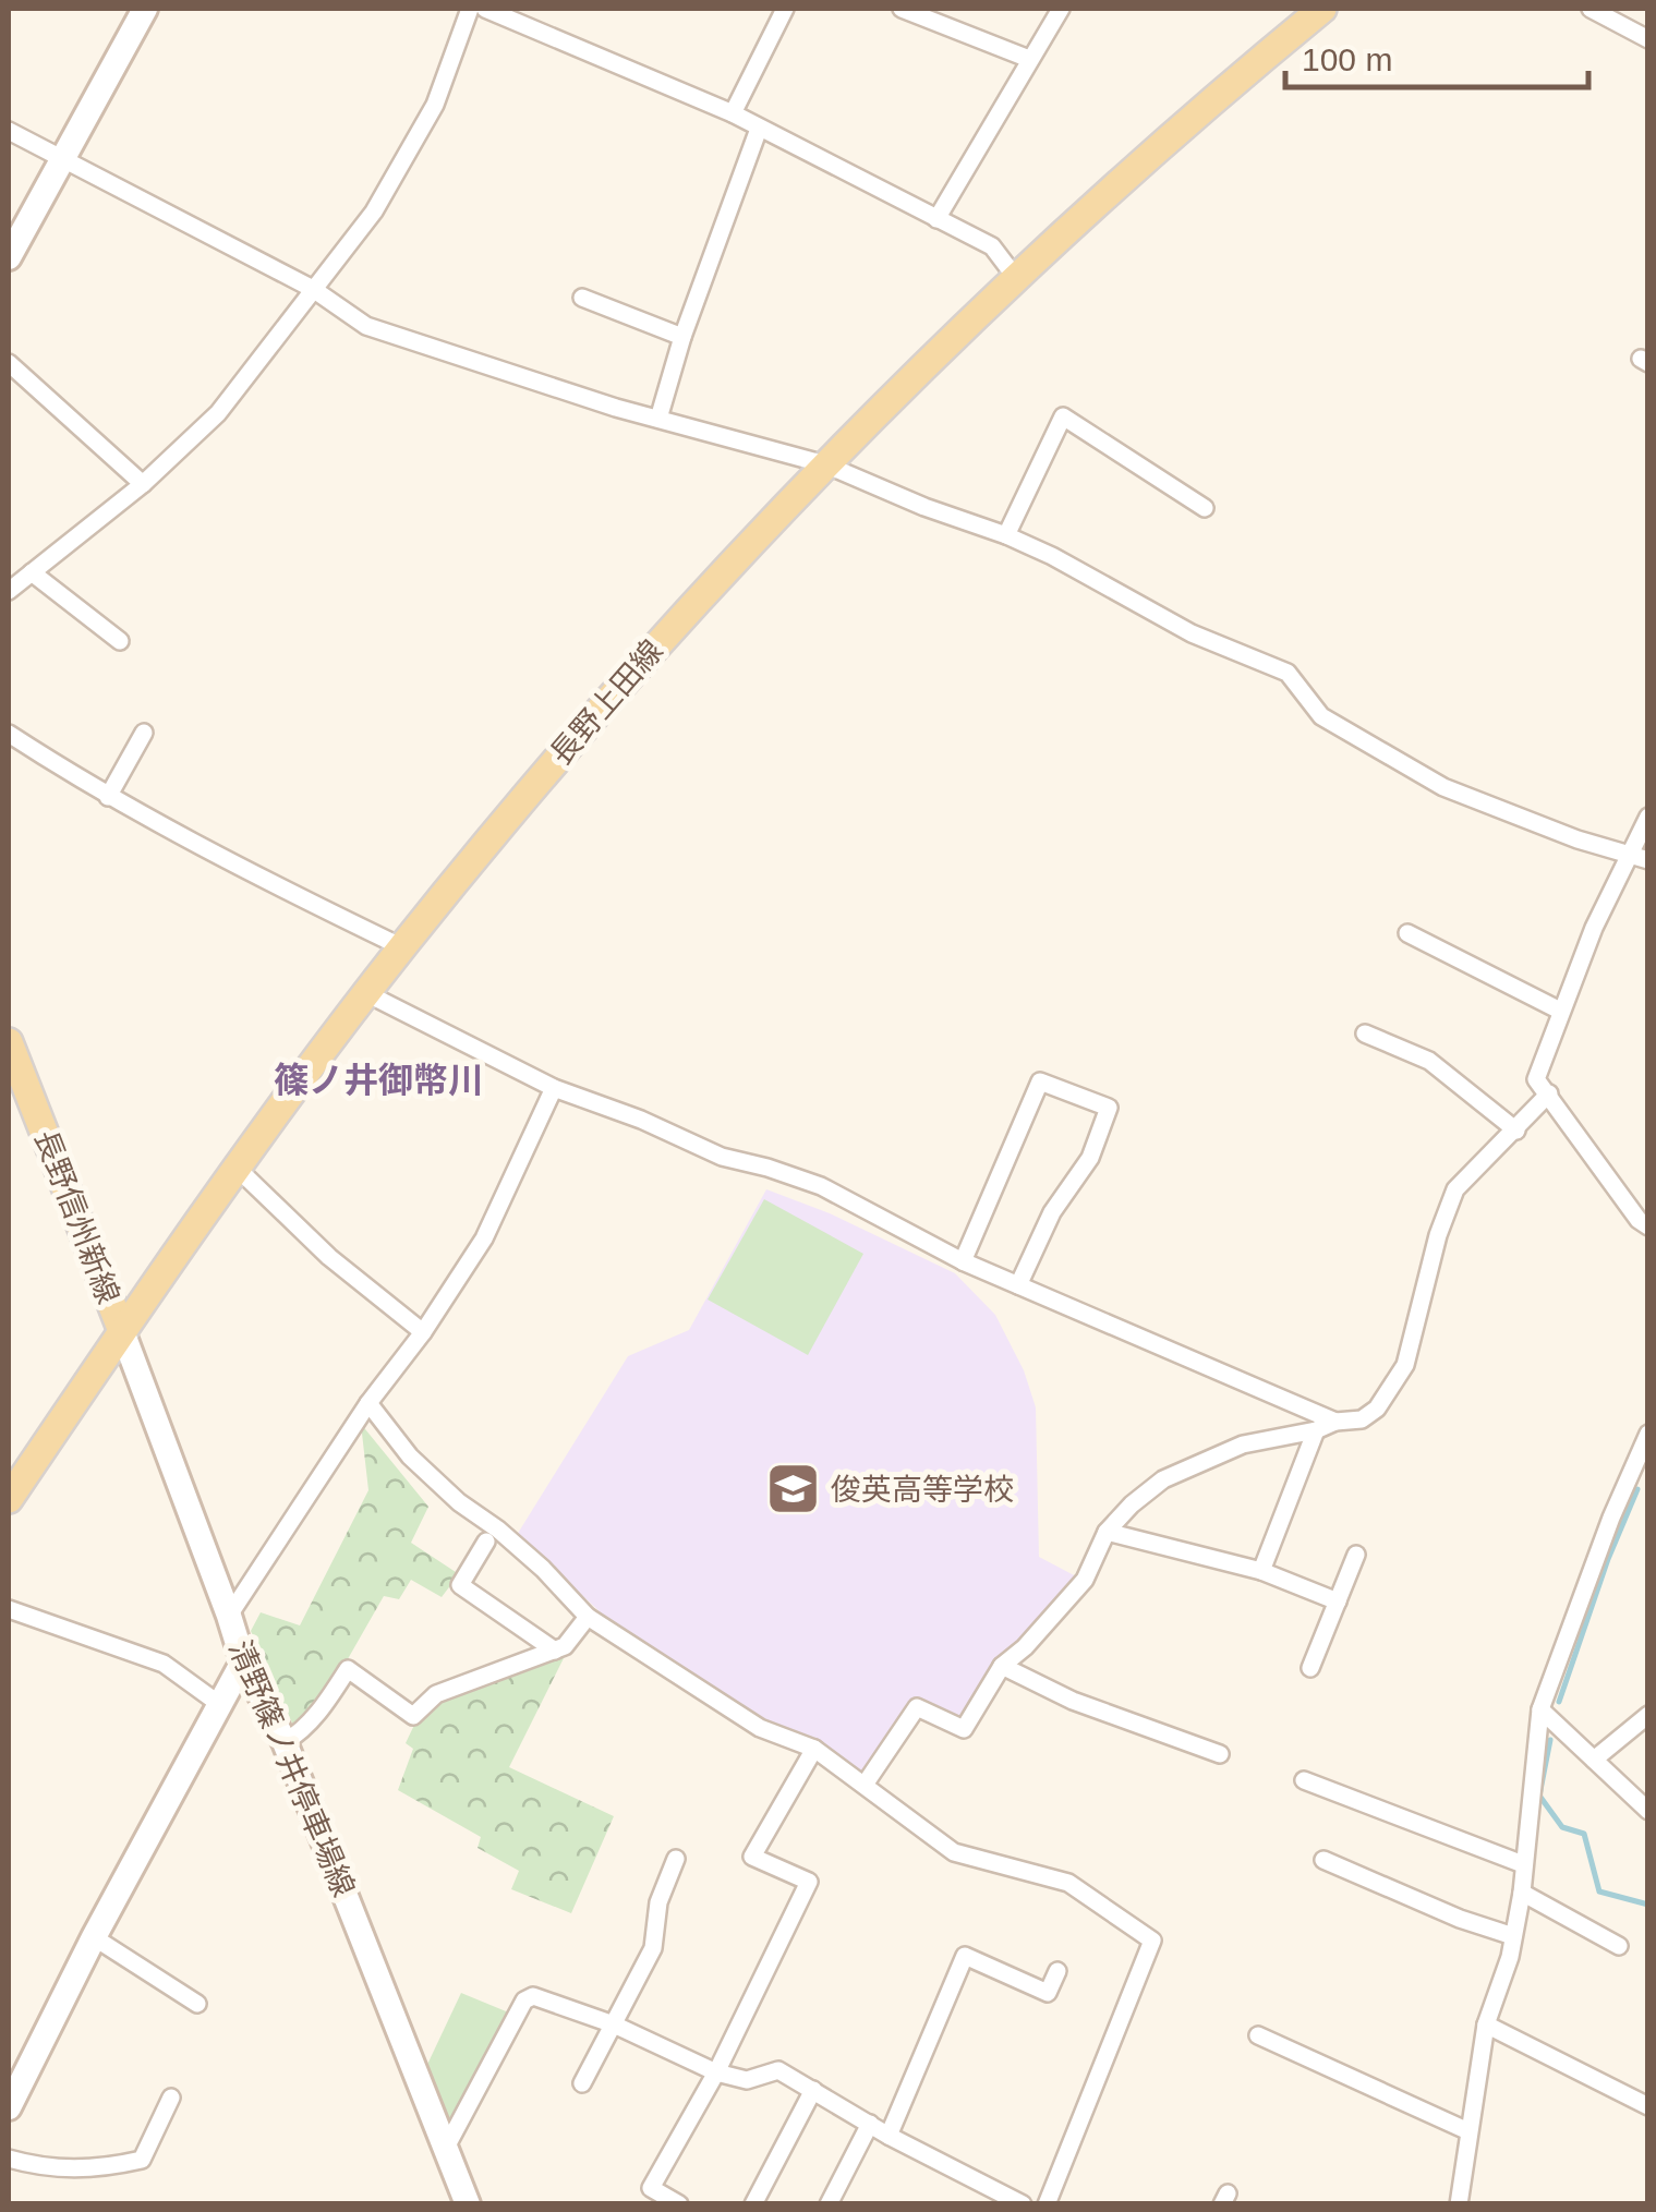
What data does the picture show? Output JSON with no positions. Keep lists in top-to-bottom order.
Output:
{
  "streets": {
    "main road": ["長野上田線", "長野信州新線", "清野篠ノ井停車場線"]
  },
  "crossings": [
    ["長野上田線", "長野信州新線"],
    ["長野上田線", "清野篠ノ井停車場線"],
    ["長野信州新線", "清野篠ノ井停車場線"]
  ],
  "districts": ["篠ノ井御幣川"],
  "places": {
    "school or university": ["俊英高等学校"]
  },
  "scale_bar": "100 m"
}
